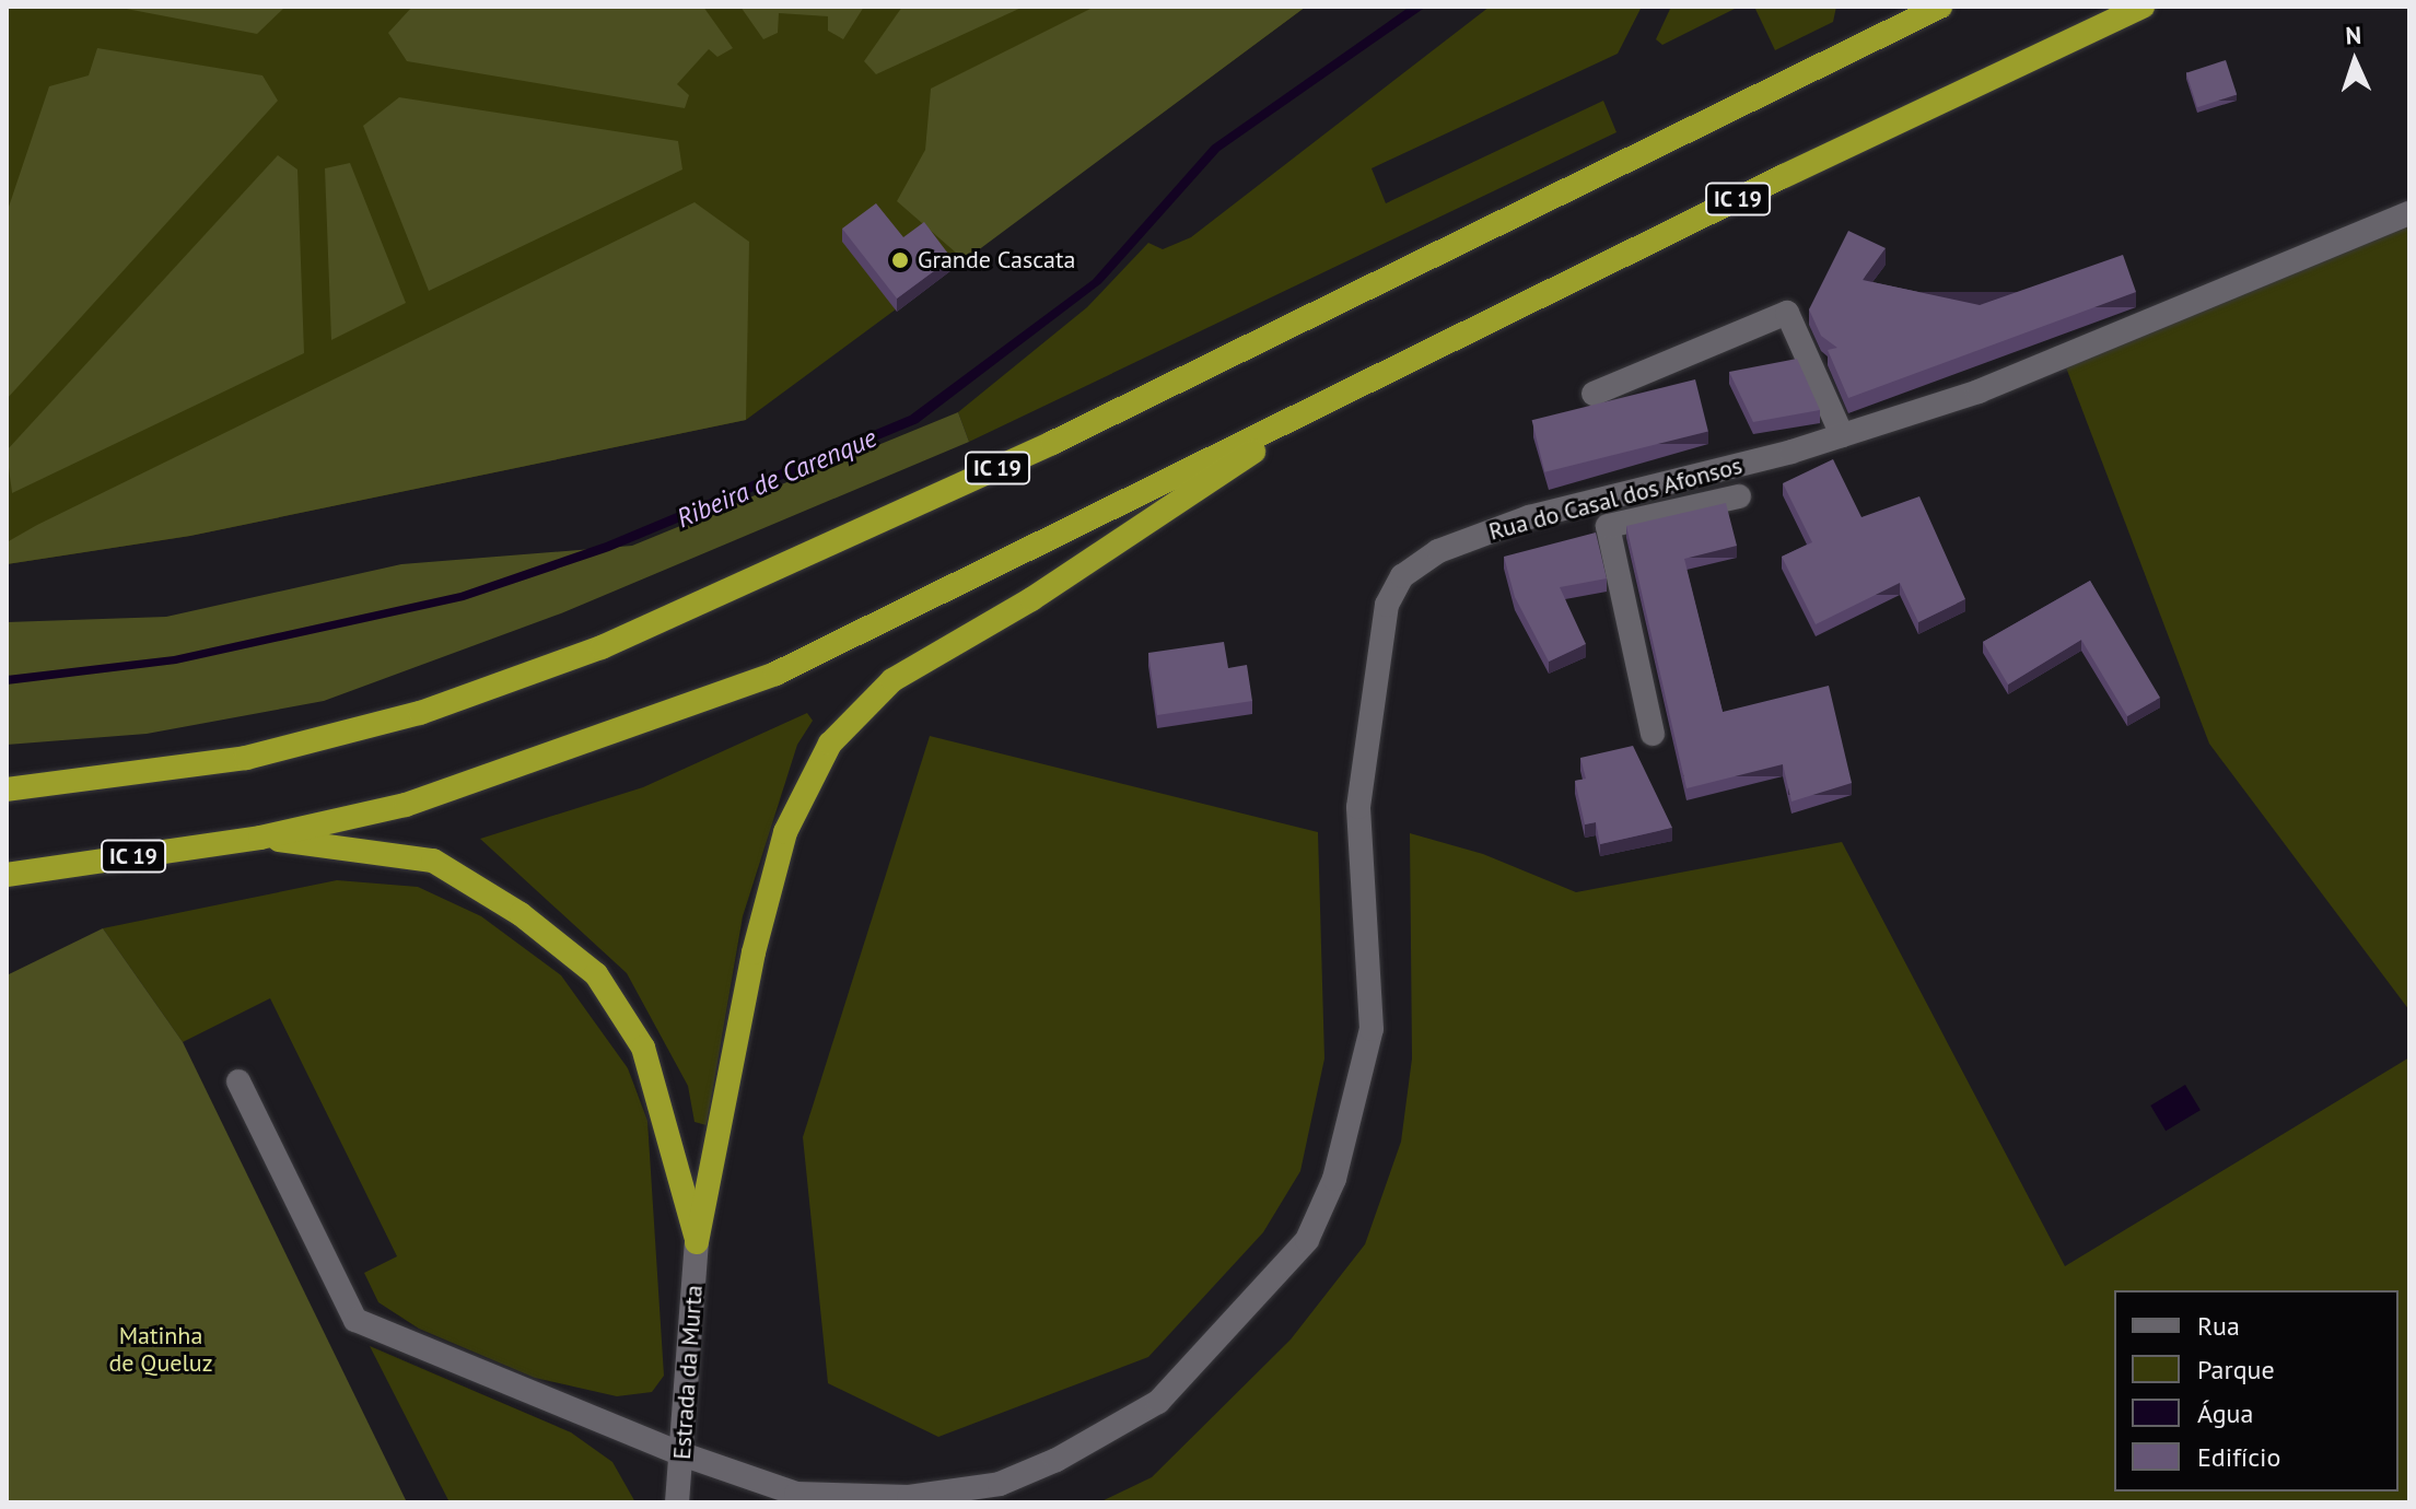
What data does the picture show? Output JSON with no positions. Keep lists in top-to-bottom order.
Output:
{
  "streets": {
    "highway": ["IC 19"],
    "street": ["Rua do Casal dos Afonsos", "Estrada da Murta"]
  },
  "crossings": [
    ["Rua do Casal dos Afonsos", "Estrada da Murta"]
  ],
  "water": ["Ribeira de Carenque"],
  "parks": ["Matinha de Queluz"],
  "places": ["Grande Cascata"],
  "legend": [
    "Rua",
    "Parque",
    "Água",
    "Edifício"
  ],
  "north": "top"
}
